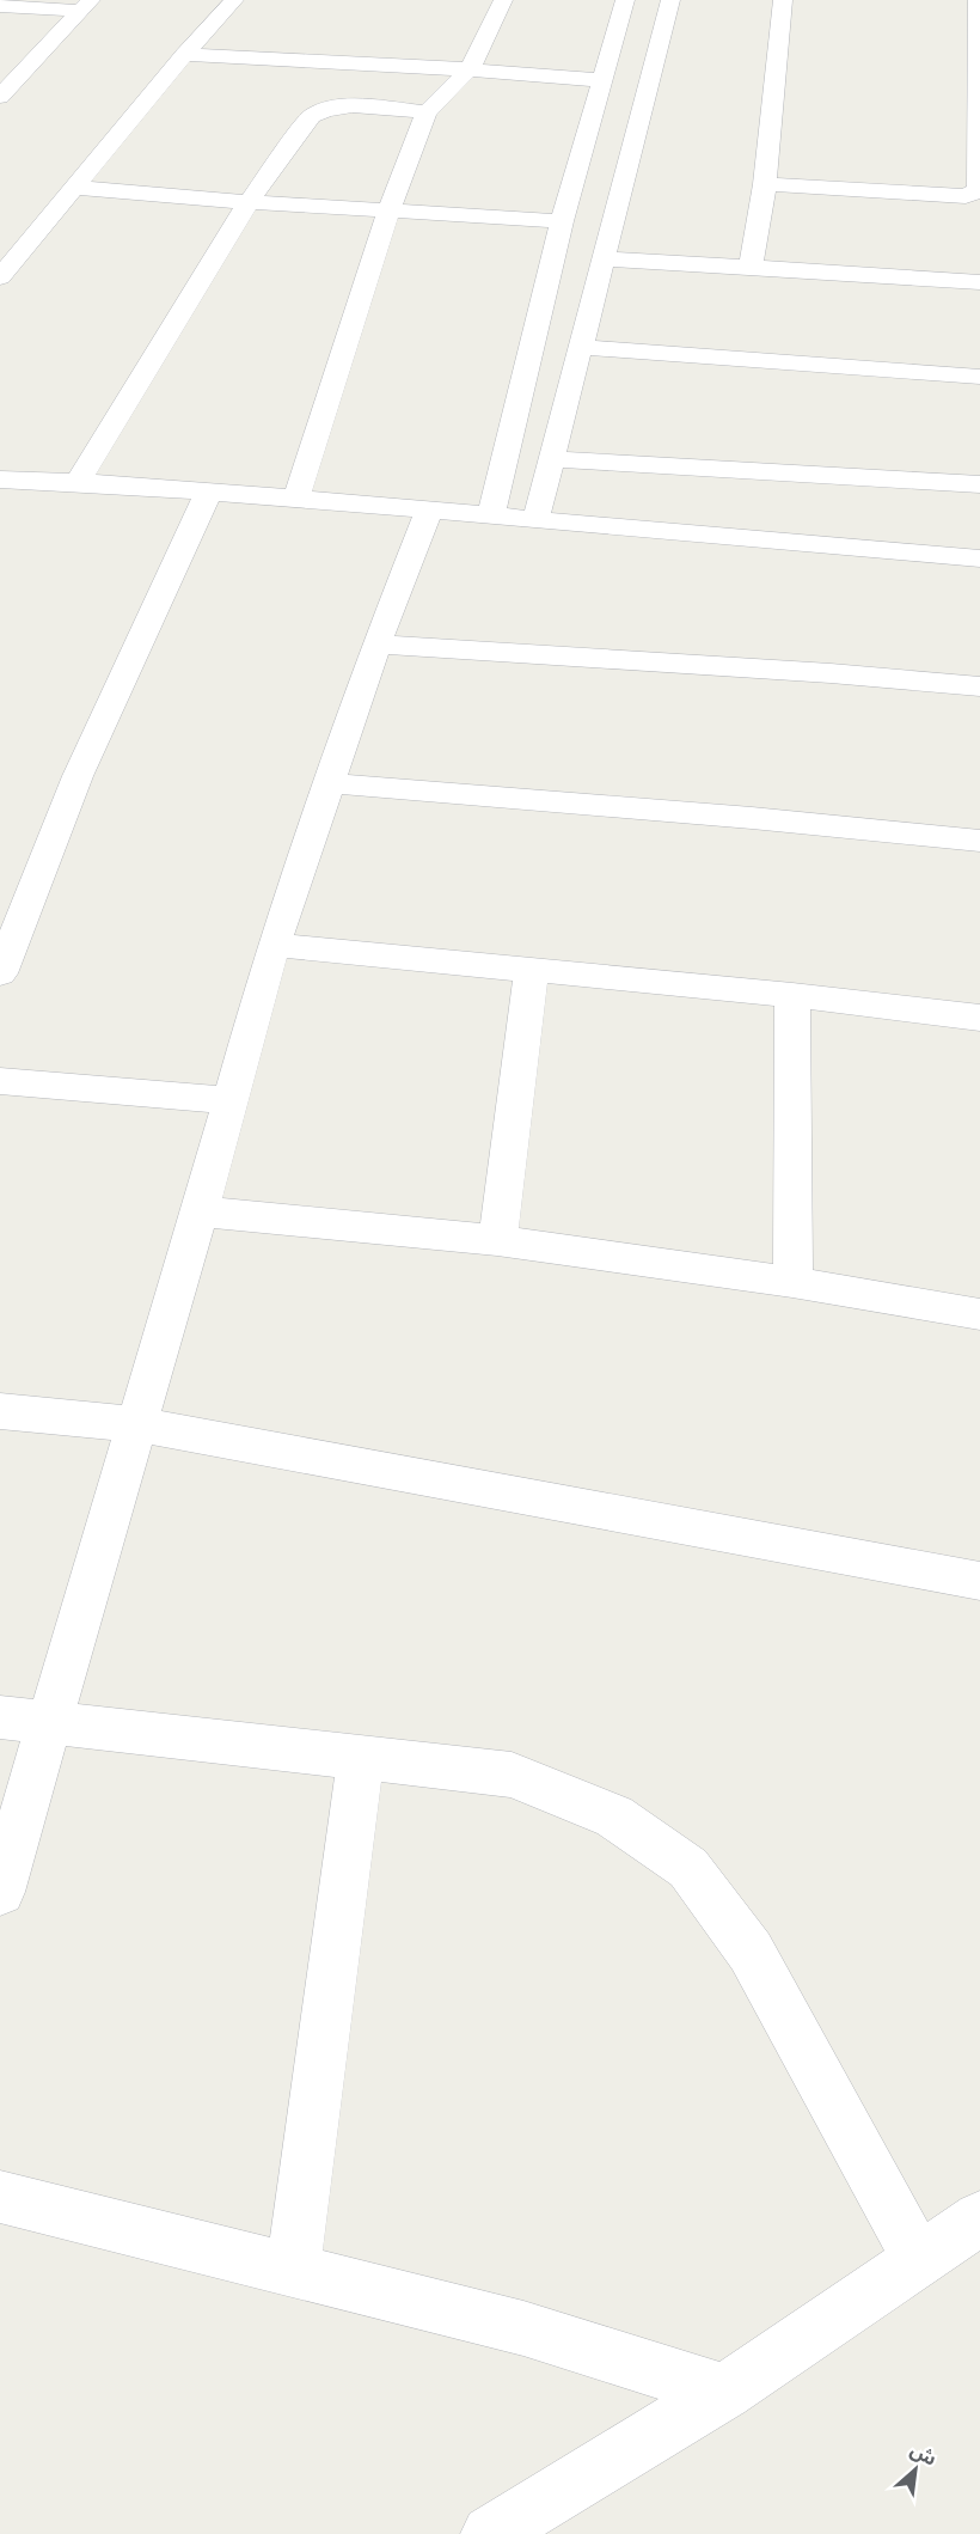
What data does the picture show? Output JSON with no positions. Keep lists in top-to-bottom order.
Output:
{
  "north": "top right"
}
